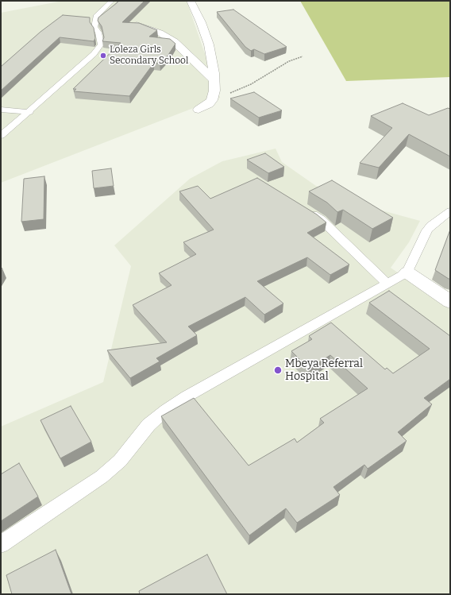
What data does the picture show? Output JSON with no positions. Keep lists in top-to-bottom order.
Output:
{
  "places": ["Loleza Girls Secondary School", "Mbeya Referral Hospital"]
}
